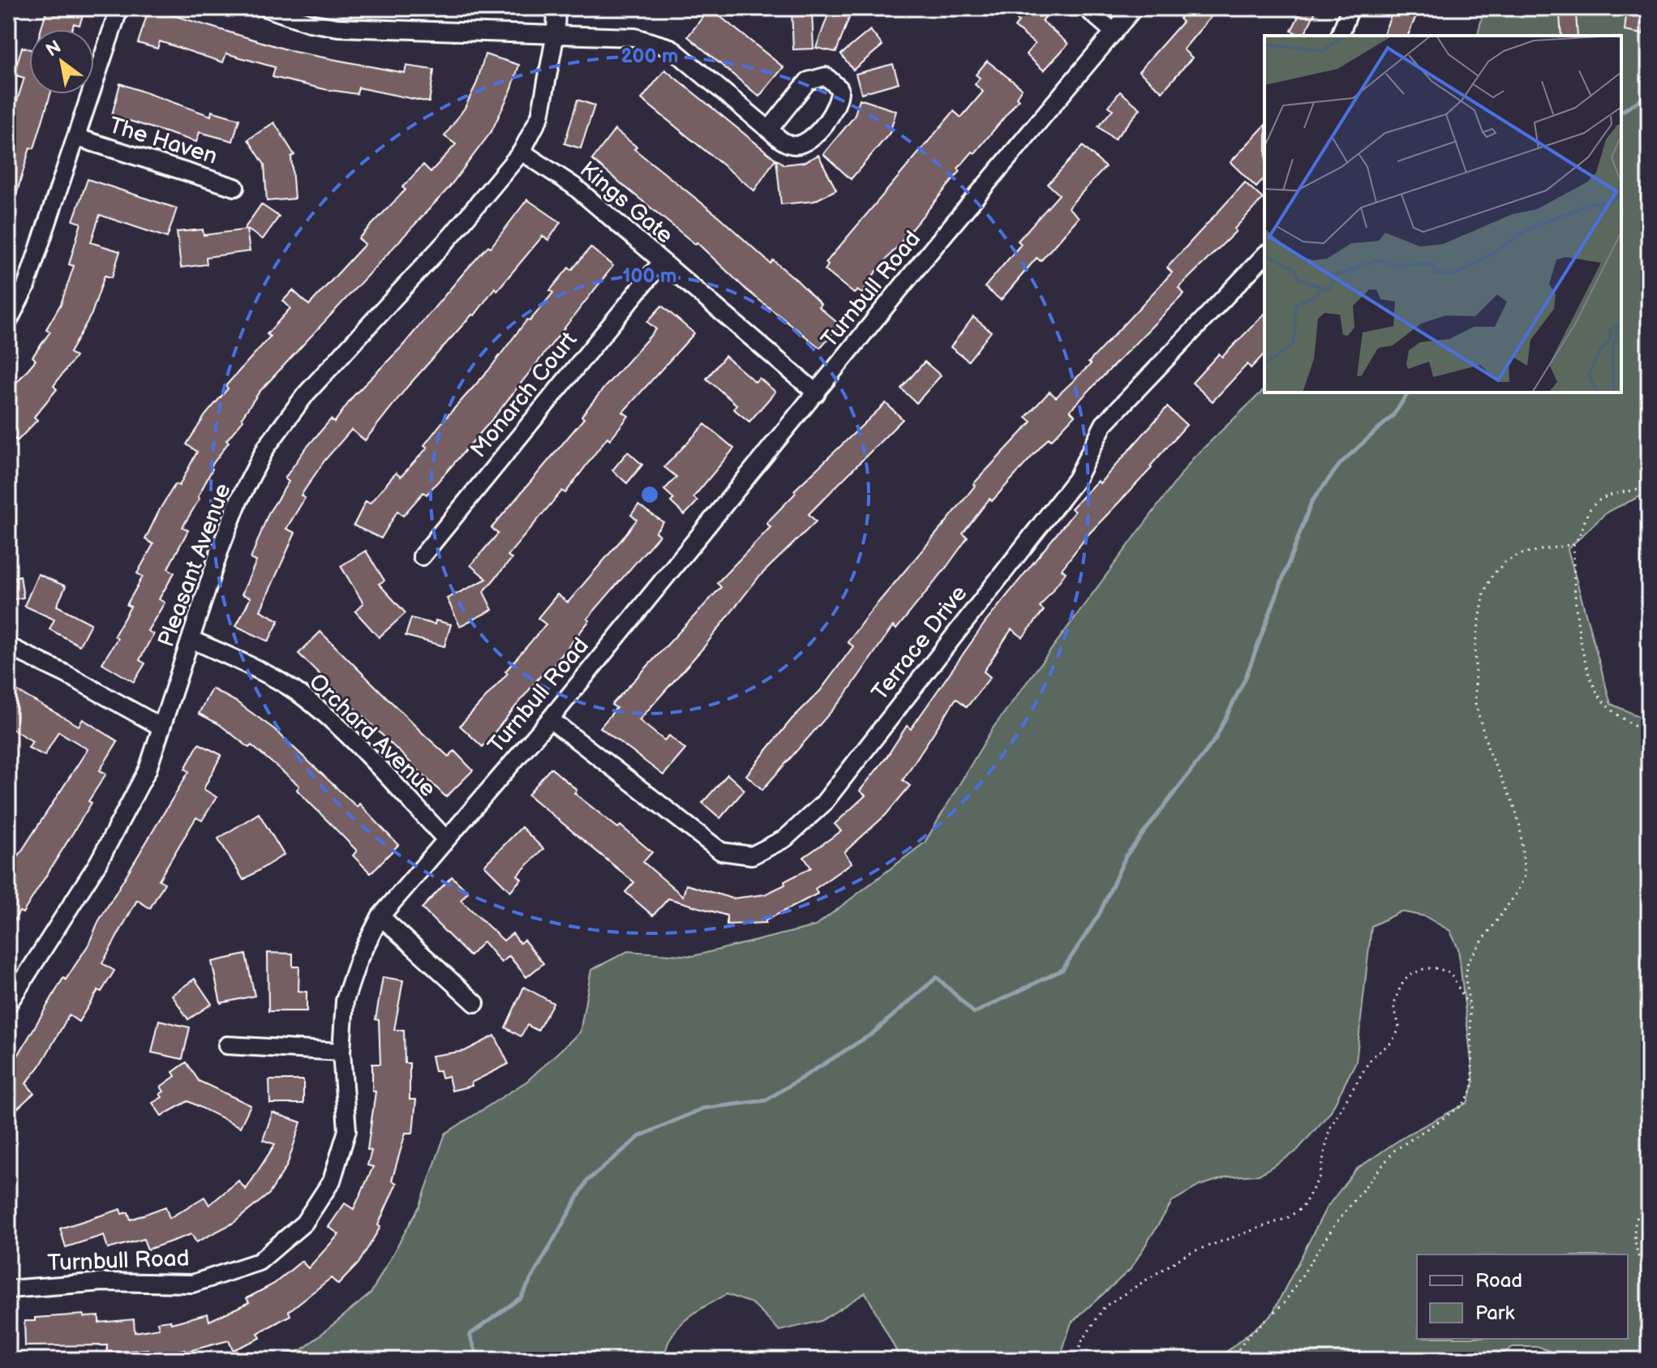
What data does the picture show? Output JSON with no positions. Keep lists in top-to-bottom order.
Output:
{
  "streets": {
    "street": [
      "The Haven",
      "Kings Gate",
      "Turnbull Road",
      "Monarch Court",
      "Pleasant Avenue",
      "Terrace Drive",
      "Orchard Avenue"
    ]
  },
  "crossings": [
    ["Kings Gate", "Turnbull Road"],
    ["Kings Gate", "Monarch Court"],
    ["Kings Gate", "Pleasant Avenue"],
    ["Turnbull Road", "Terrace Drive"],
    ["Turnbull Road", "Orchard Avenue"],
    ["Pleasant Avenue", "Orchard Avenue"]
  ],
  "legend": ["Road", "Park"],
  "north": "top left",
  "rings": ["200 m", "100 m"]
}
